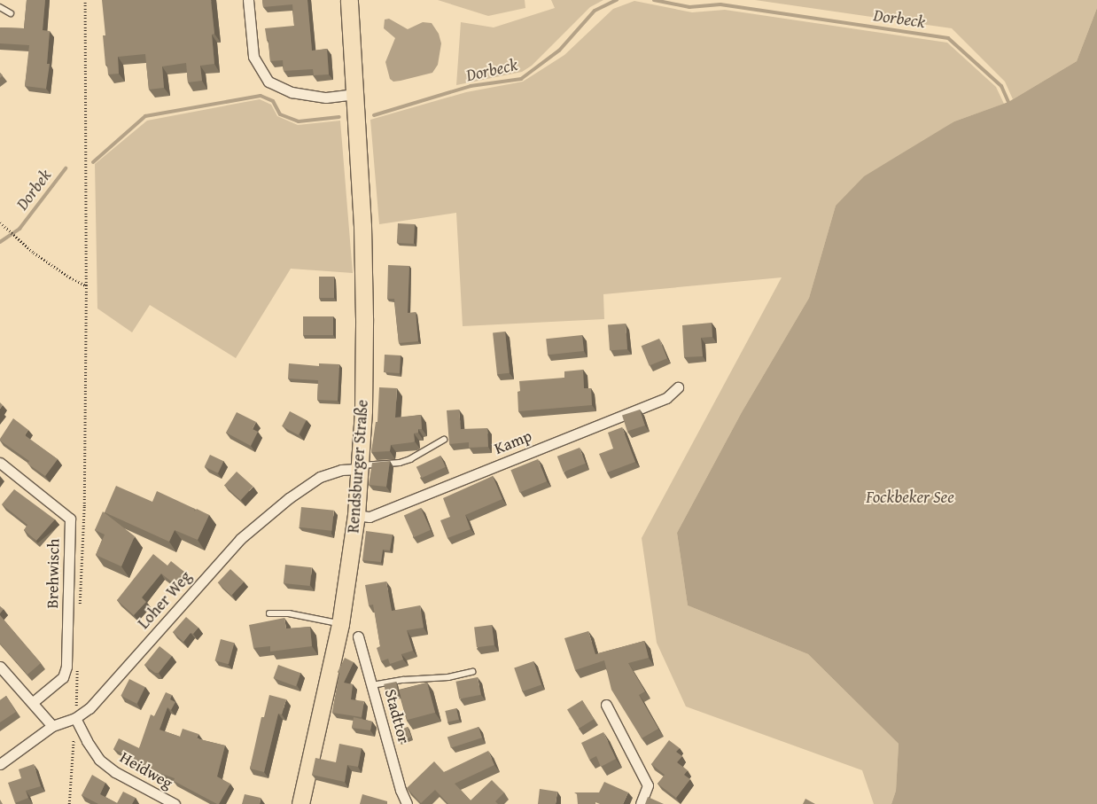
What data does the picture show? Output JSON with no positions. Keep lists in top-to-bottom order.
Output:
{
  "streets": {
    "main road": ["Rendsburger Straße"],
    "street": [
      "Kamp",
      "Brehwisch",
      "Loher Weg",
      "Stadttor",
      "Heidweg"
    ]
  },
  "crossings": [
    ["Kamp", "Rendsburger Straße"],
    ["Rendsburger Straße", "Loher Weg"],
    ["Loher Weg", "Heidweg"]
  ],
  "water": ["Dorbeck", "Dorbek", "Fockbeker See"]
}
